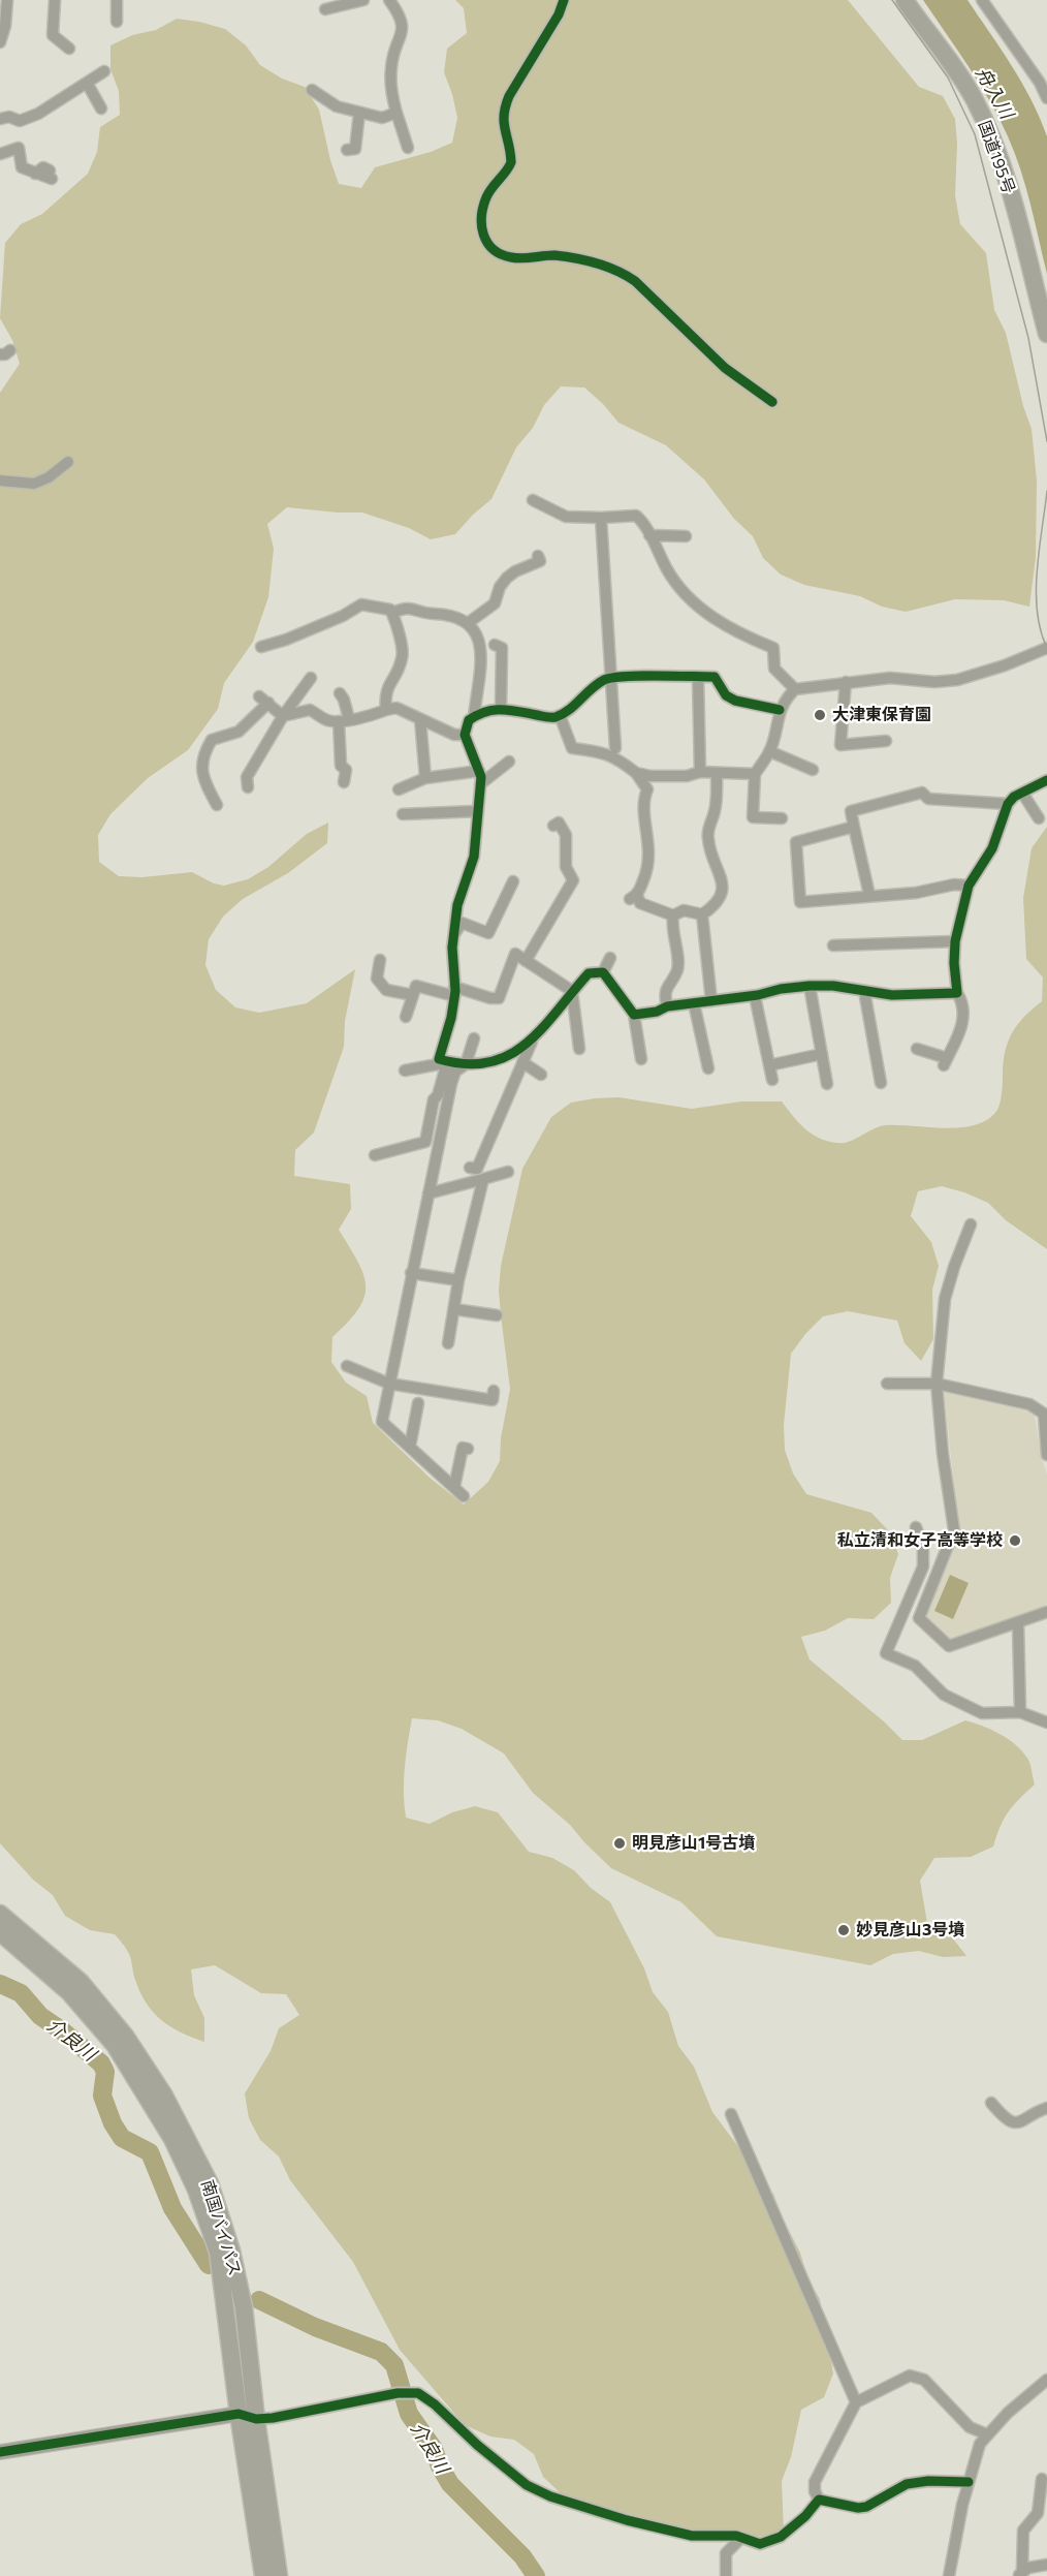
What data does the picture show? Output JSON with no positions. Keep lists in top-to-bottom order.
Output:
{
  "streets": {
    "highway": ["国道195号", "南国バイパス"]
  },
  "water": ["舟入川", "介良川"],
  "places": [
    "大津東保育園",
    "私立清和女子高等学校",
    "明見彦山1号古墳",
    "妙見彦山3号墳"
  ]
}
